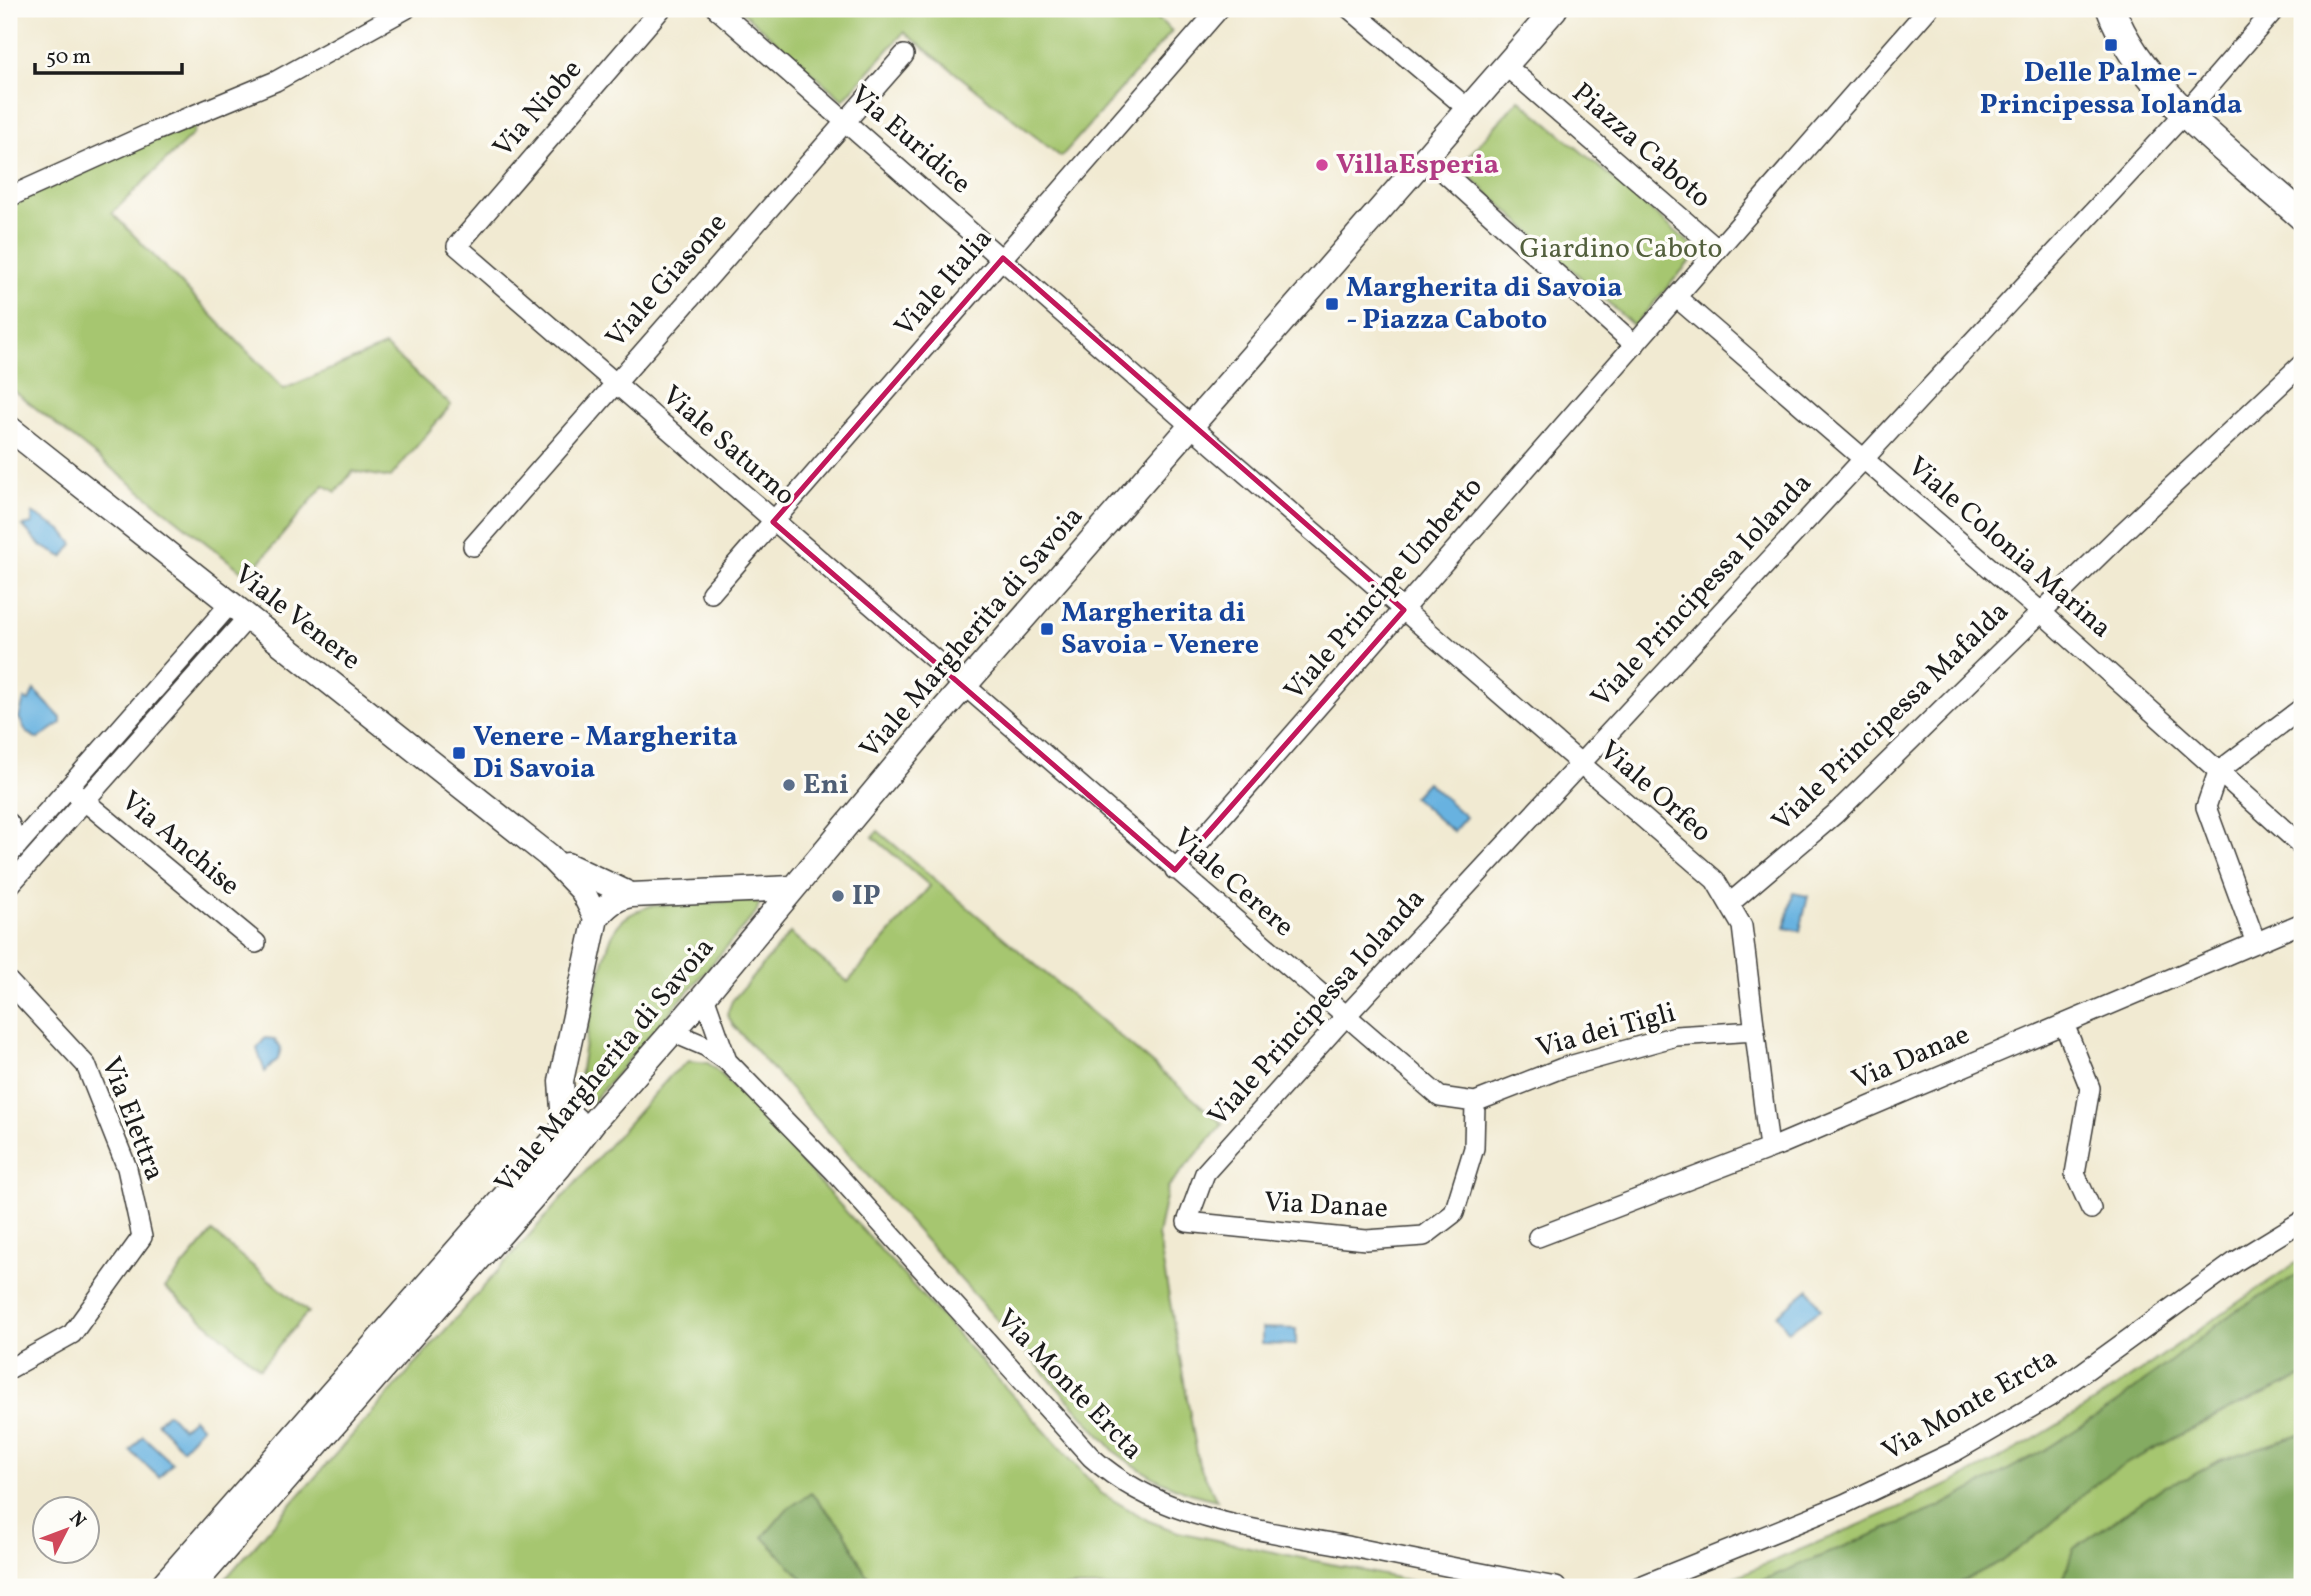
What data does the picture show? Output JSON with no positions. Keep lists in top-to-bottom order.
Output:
{
  "streets": {
    "street": [
      "Via Niobe",
      "Via Euridice",
      "Piazza Caboto",
      "Viale Giasone",
      "Viale Italia",
      "Viale Saturno",
      "Viale Colonia Marina",
      "Viale Principe Umberto",
      "Viale Principessa Iolanda",
      "Viale Venere",
      "Viale Margherita di Savoia",
      "Viale Principessa Mafalda",
      "Viale Orfeo",
      "Via Anchise",
      "Viale Cerere",
      "Via dei Tigli",
      "Via Danae",
      "Via Elettra",
      "Via Monte Ercta"
    ]
  },
  "crossings": [
    ["Via Niobe", "Viale Saturno"],
    ["Via Euridice", "Viale Giasone"],
    ["Via Euridice", "Viale Italia"],
    ["Via Euridice", "Viale Margherita di Savoia"],
    ["Via Euridice", "Viale Orfeo"],
    ["Piazza Caboto", "Viale Colonia Marina"],
    ["Piazza Caboto", "Viale Principe Umberto"],
    ["Piazza Caboto", "Viale Margherita di Savoia"],
    ["Viale Giasone", "Viale Saturno"],
    ["Viale Italia", "Viale Saturno"],
    ["Viale Saturno", "Viale Margherita di Savoia"],
    ["Viale Saturno", "Viale Cerere"],
    ["Viale Colonia Marina", "Viale Principessa Iolanda"],
    ["Viale Colonia Marina", "Viale Principessa Mafalda"],
    ["Viale Principe Umberto", "Viale Orfeo"],
    ["Viale Principe Umberto", "Viale Cerere"],
    ["Viale Principessa Iolanda", "Viale Orfeo"],
    ["Viale Principessa Iolanda", "Viale Cerere"],
    ["Viale Principessa Iolanda", "Via Danae"],
    ["Viale Margherita di Savoia", "Viale Orfeo"],
    ["Viale Margherita di Savoia", "Viale Cerere"],
    ["Viale Principessa Mafalda", "Viale Orfeo"],
    ["Viale Orfeo", "Via dei Tigli"],
    ["Viale Orfeo", "Via Danae"],
    ["Viale Cerere", "Via dei Tigli"],
    ["Viale Cerere", "Via Danae"],
    ["Via dei Tigli", "Via Danae"]
  ],
  "parks": ["Giardino Caboto"],
  "places": {
    "transit": [
      "Delle Palme - Principessa Iolanda",
      "Margherita di Savoia - Piazza Caboto",
      "Margherita di Savoia - Venere",
      "Venere - Margherita Di Savoia"
    ],
    "other": ["VillaEsperia", "Eni", "IP"]
  },
  "scale_bar": "50 m",
  "north": "top right"
}
